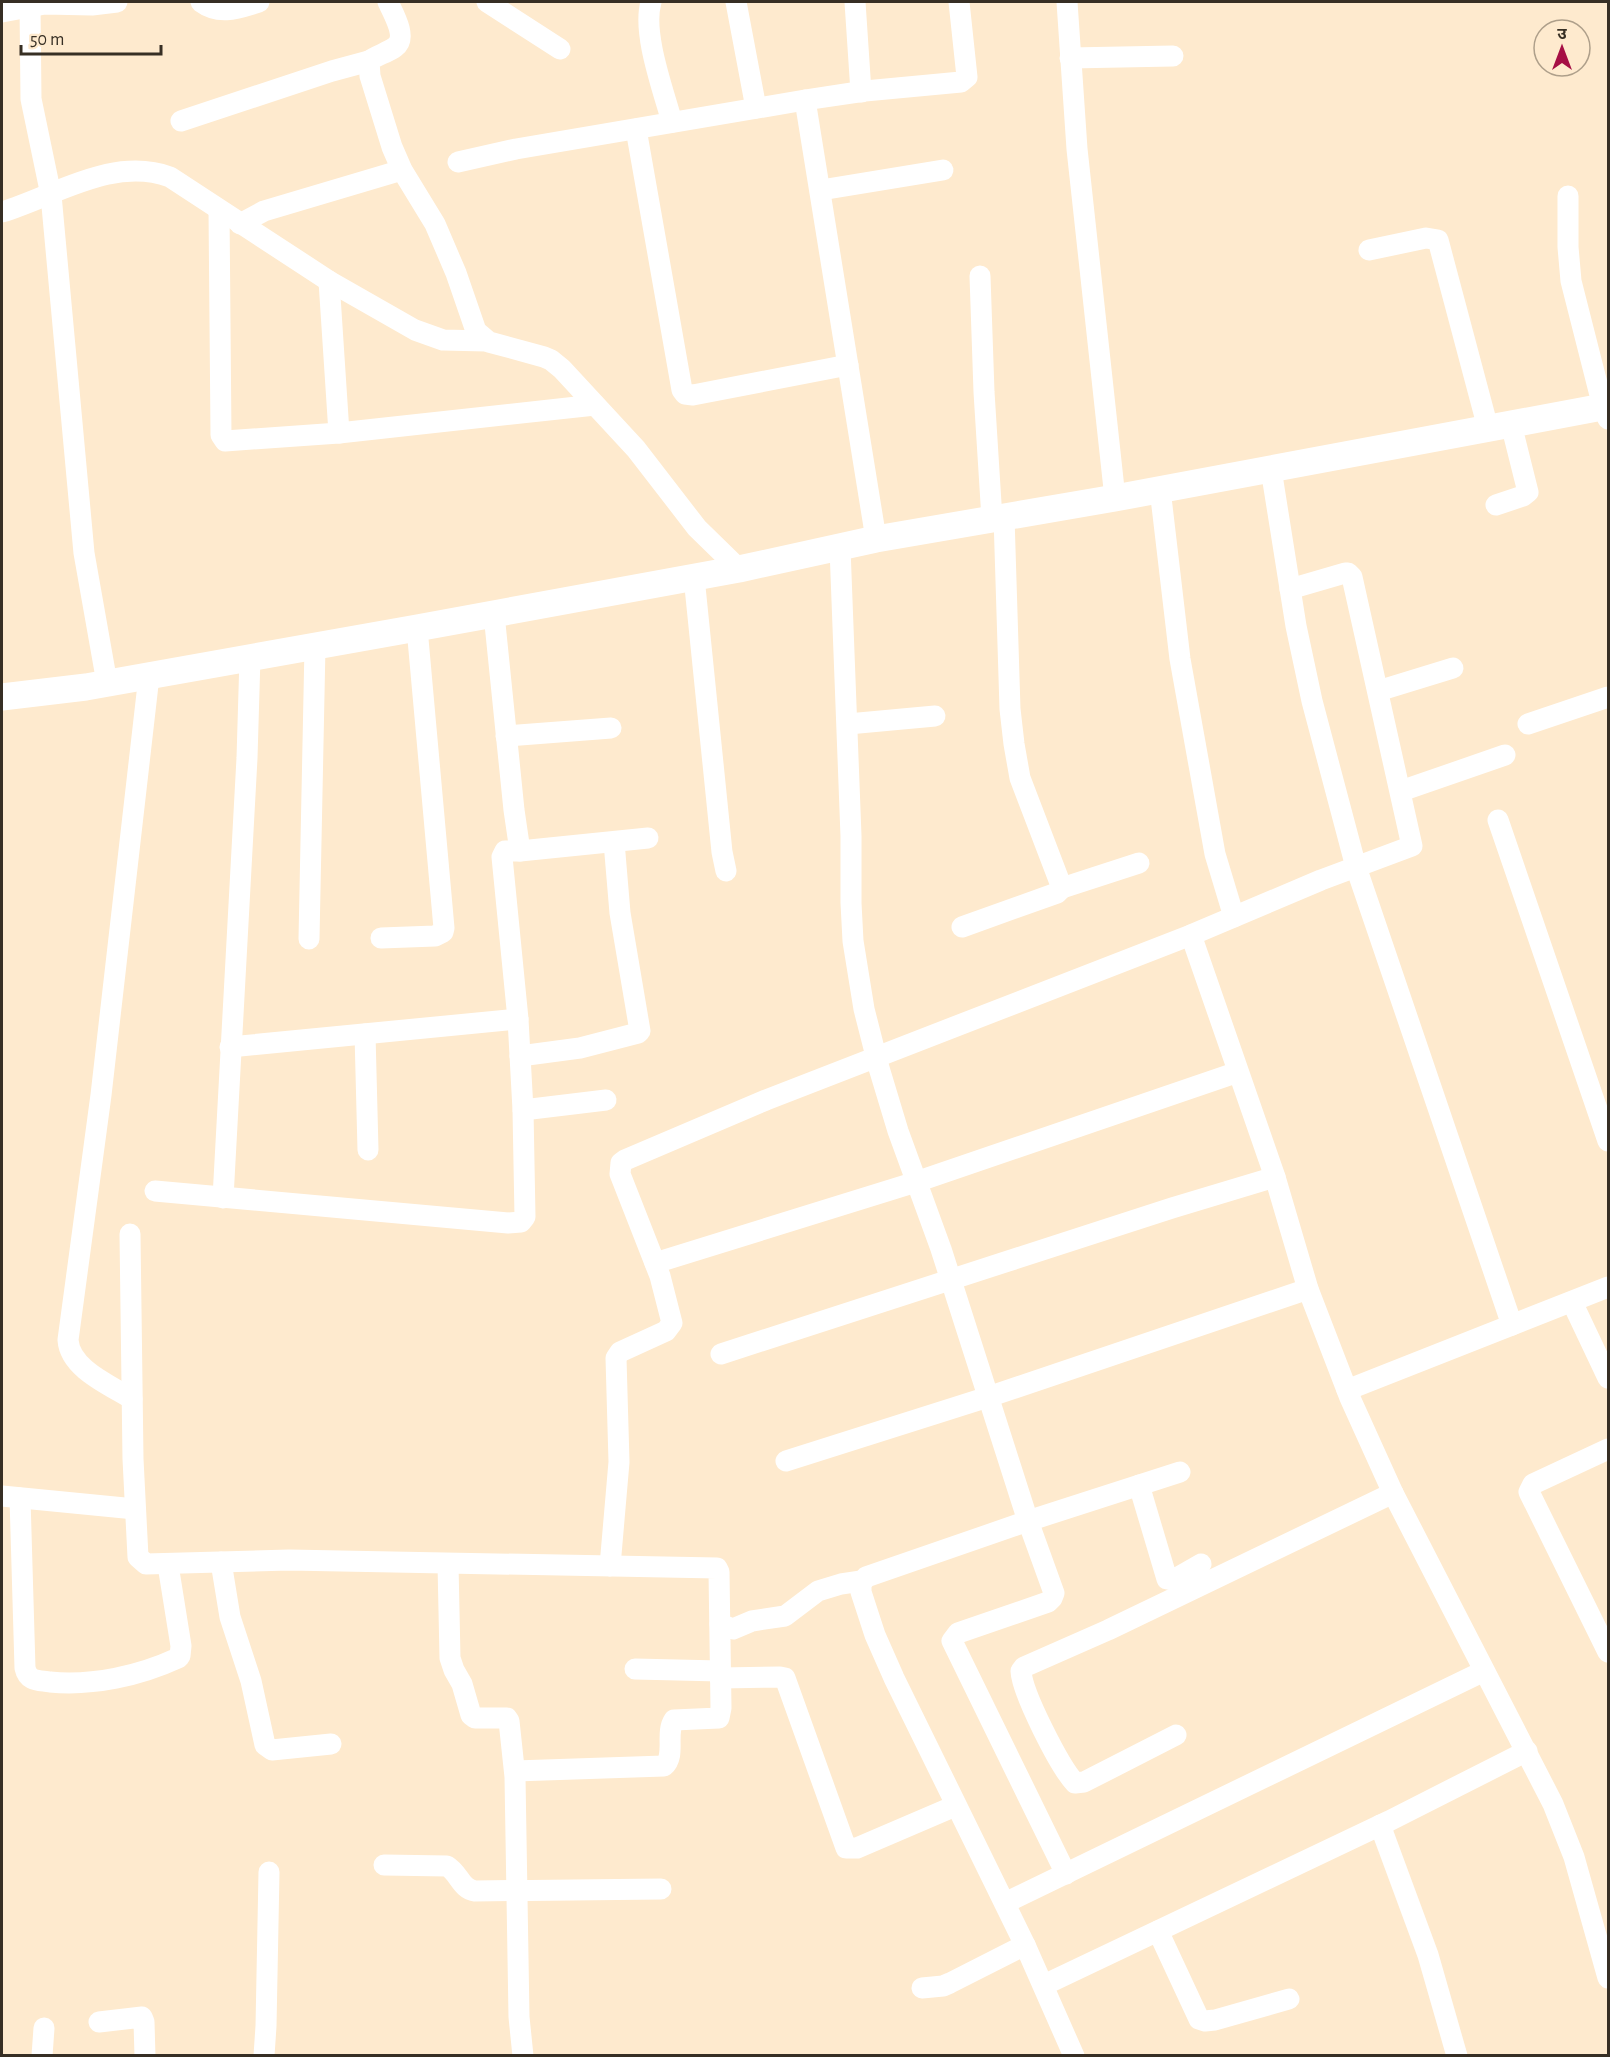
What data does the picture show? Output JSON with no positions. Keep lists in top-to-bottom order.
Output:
{
  "scale_bar": "50 m",
  "north": "top"
}
